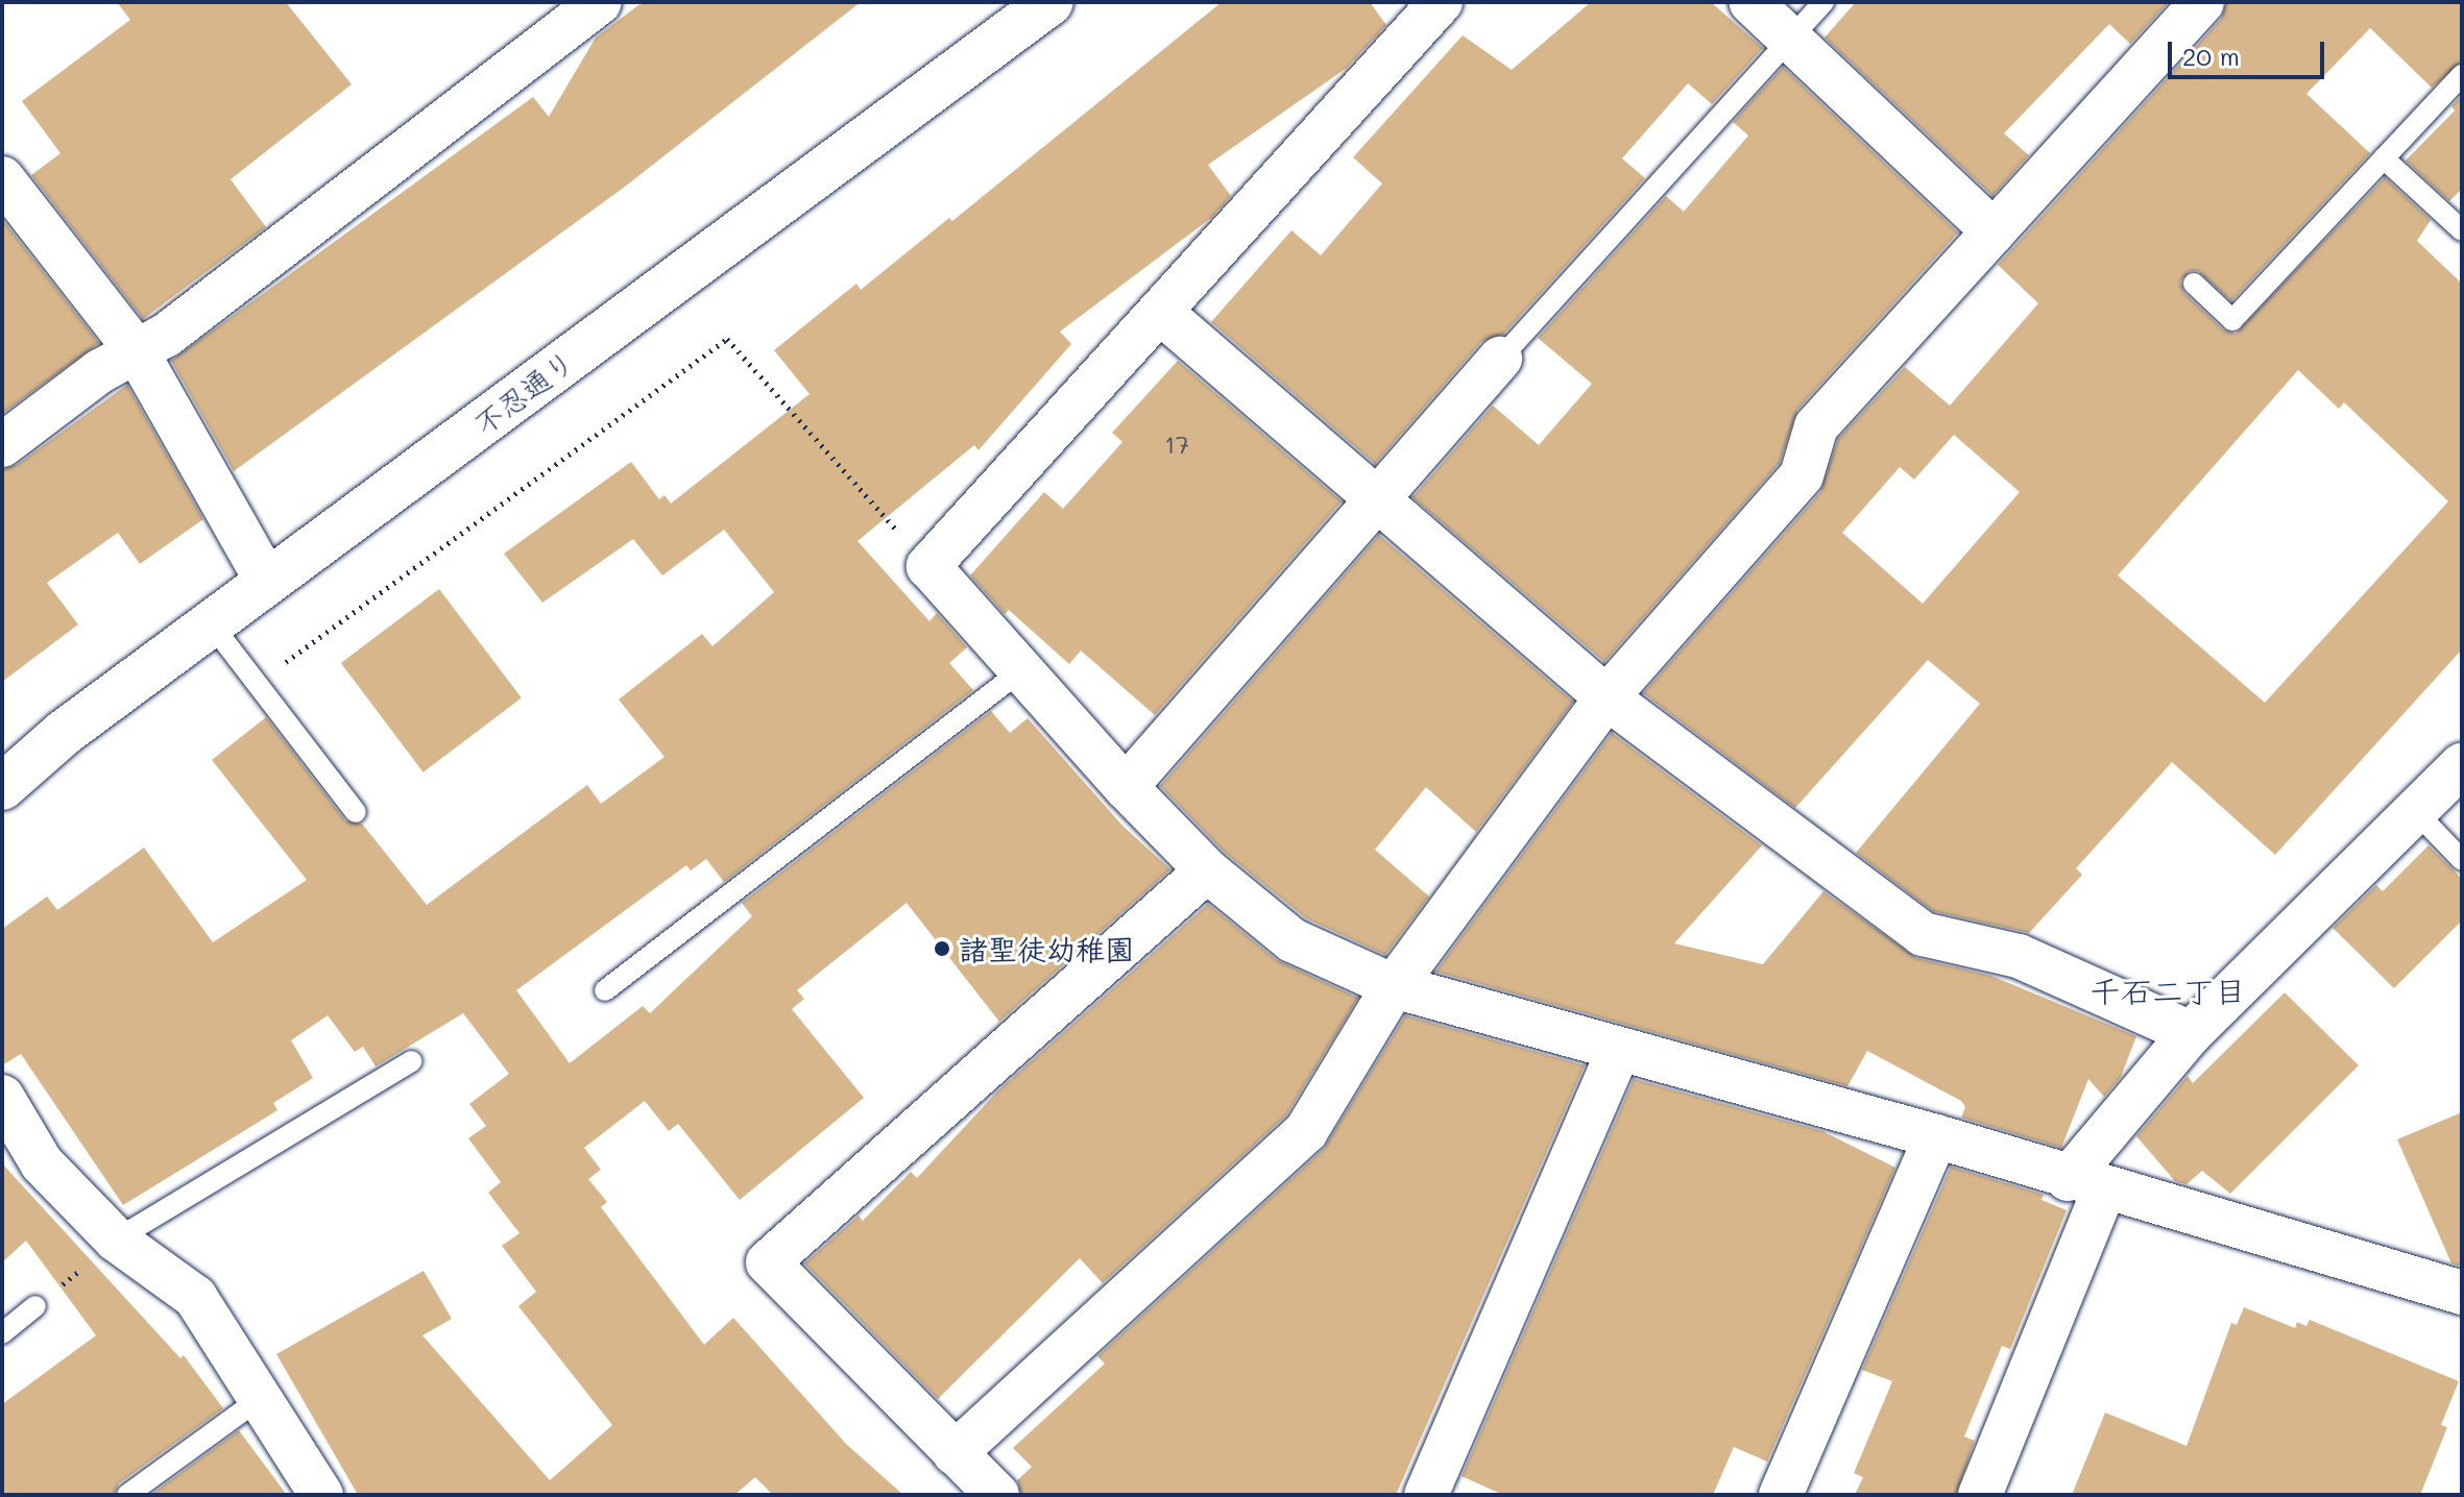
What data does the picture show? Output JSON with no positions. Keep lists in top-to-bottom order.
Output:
{
  "streets": {
    "main road": ["不忍通り"]
  },
  "districts": ["千石二丁目"],
  "places": ["諸聖徒幼稚園"],
  "house_numbers": ["17"],
  "scale_bar": "20 m"
}
